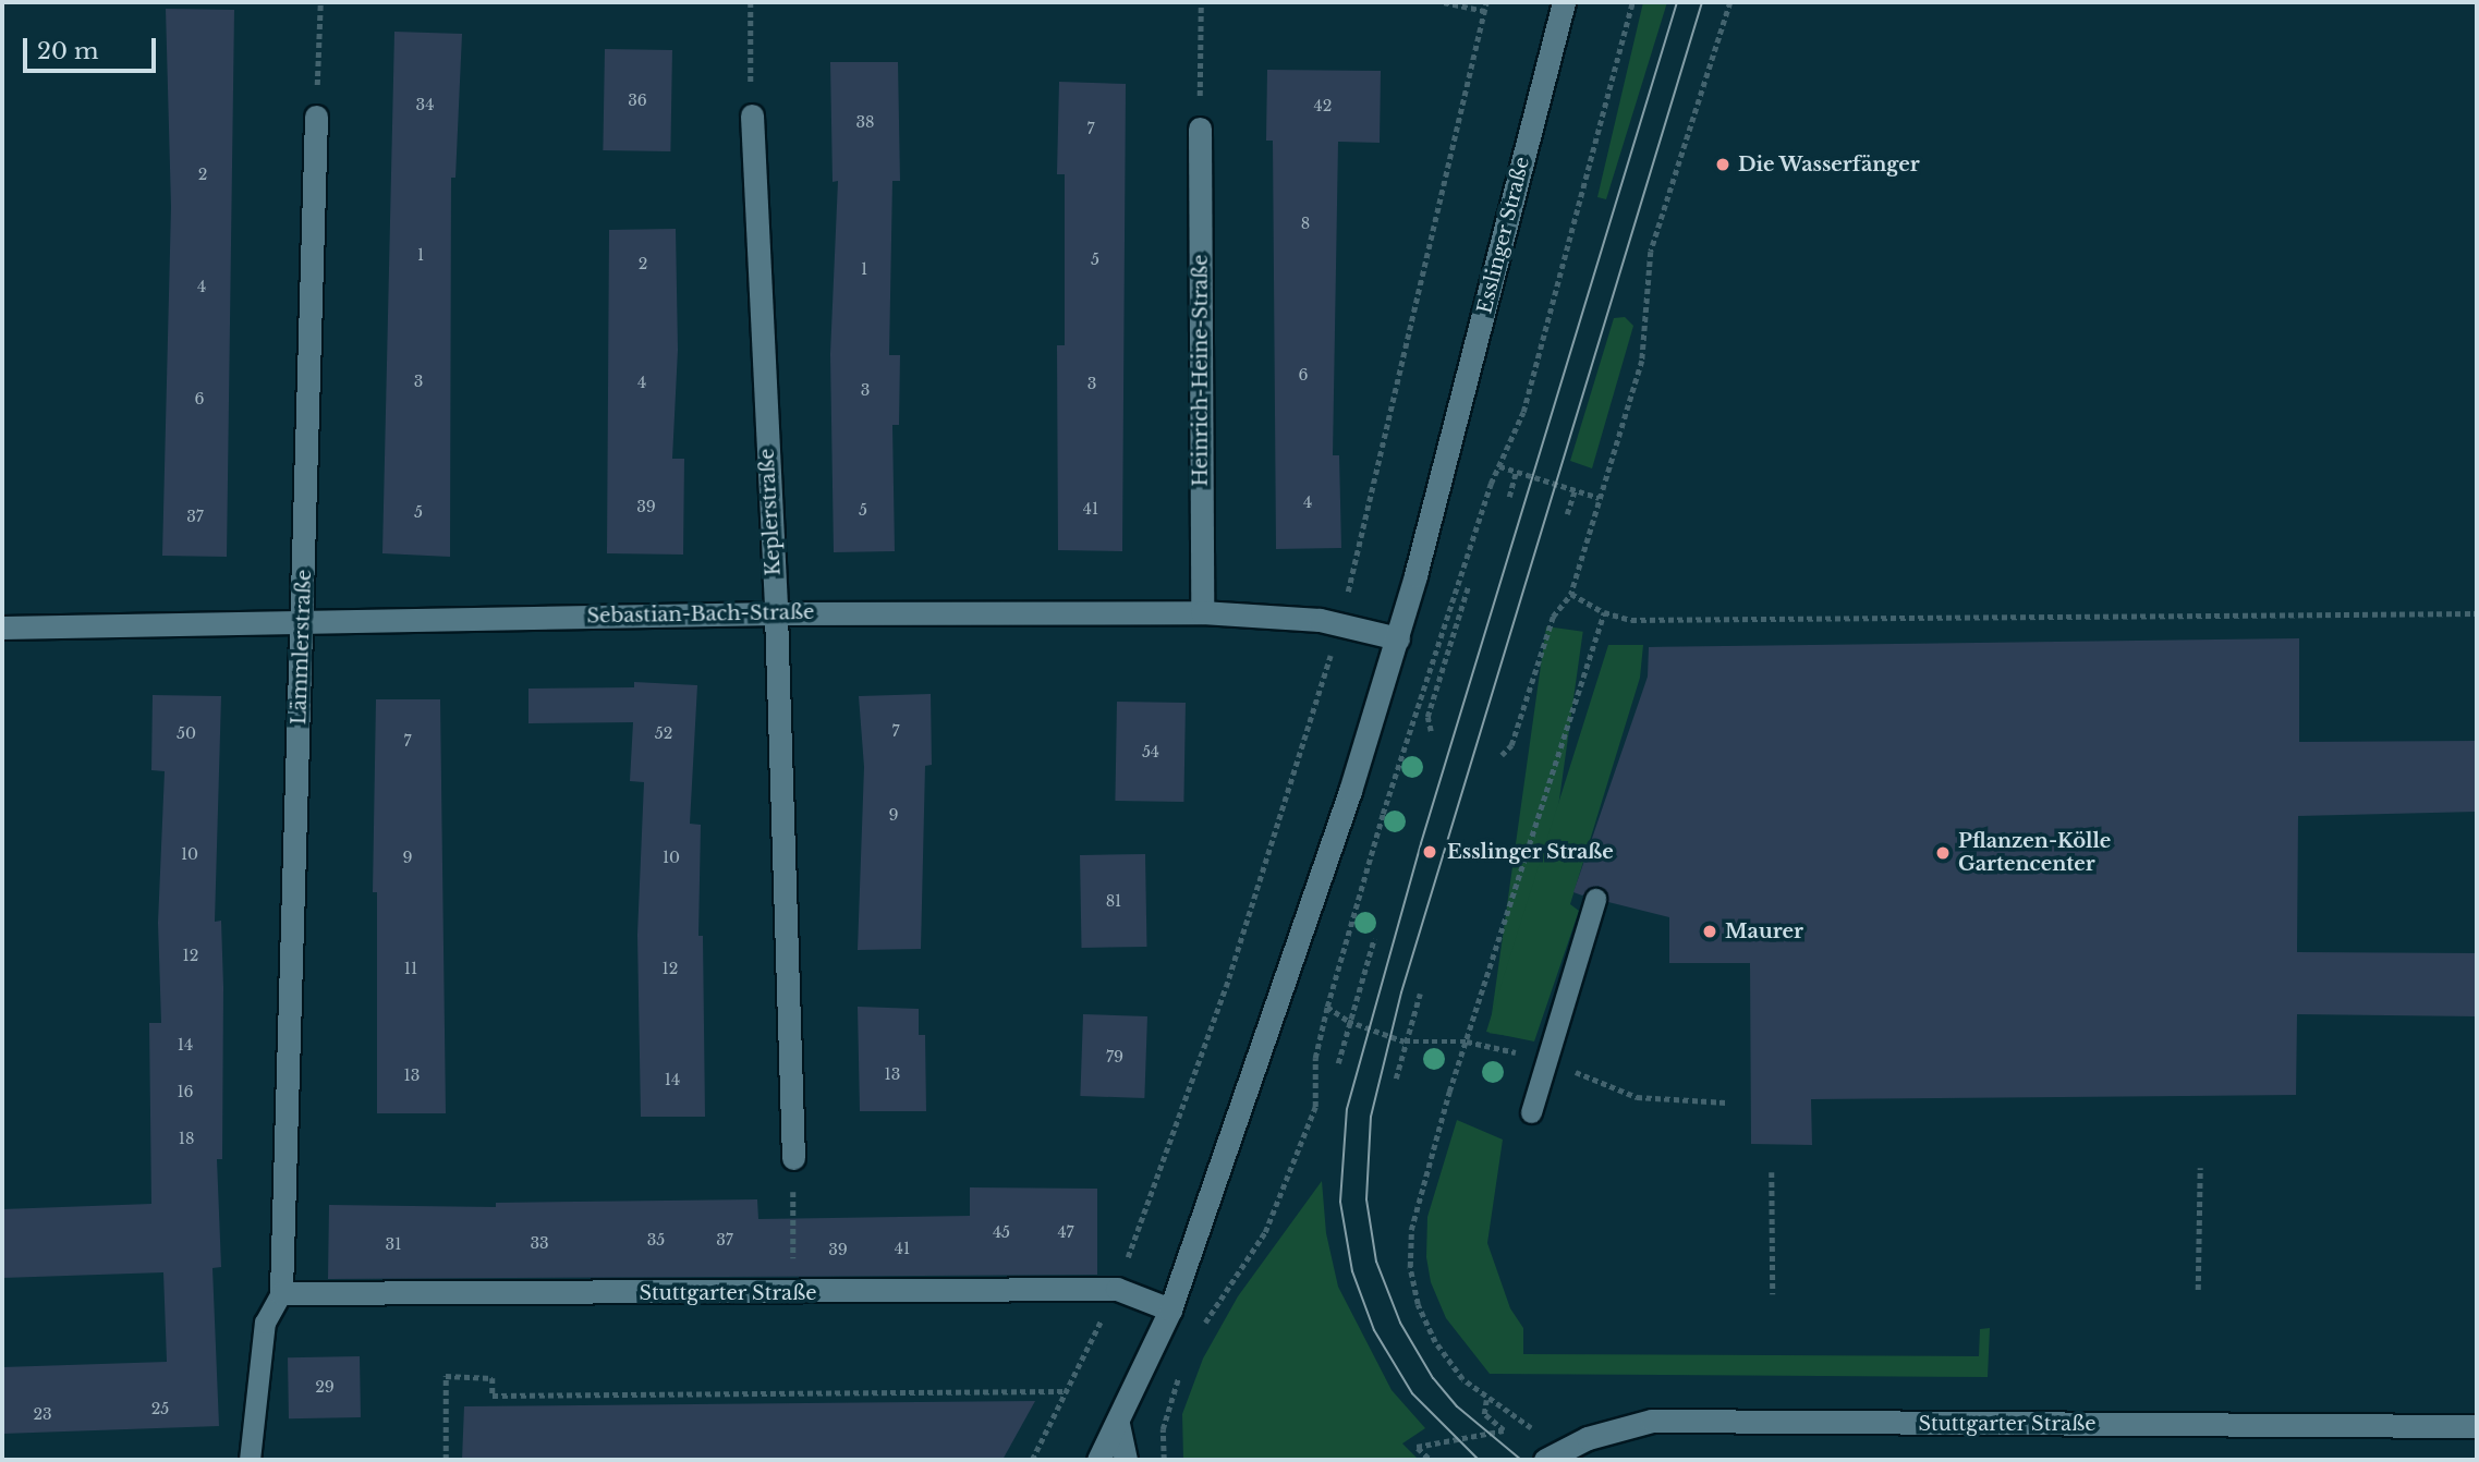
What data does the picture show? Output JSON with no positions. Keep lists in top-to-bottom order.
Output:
{
  "streets": {
    "street": [
      "Esslinger Straße",
      "Heinrich-Heine-Straße",
      "Keplerstraße",
      "Sebastian-Bach-Straße",
      "Lämmlerstraße",
      "Stuttgarter Straße"
    ]
  },
  "crossings": [
    ["Esslinger Straße", "Sebastian-Bach-Straße"],
    ["Esslinger Straße", "Stuttgarter Straße"],
    ["Heinrich-Heine-Straße", "Sebastian-Bach-Straße"],
    ["Keplerstraße", "Sebastian-Bach-Straße"],
    ["Sebastian-Bach-Straße", "Lämmlerstraße"],
    ["Lämmlerstraße", "Stuttgarter Straße"]
  ],
  "places": [
    "Die Wasserfänger",
    "Esslinger Straße",
    "Pflanzen-Kölle Gartencenter",
    "Maurer"
  ],
  "house_numbers": [
    "36",
    "34",
    "42",
    "38",
    "7",
    "2",
    "8",
    "1",
    "5",
    "2",
    "1",
    "4",
    "6",
    "3",
    "4",
    "3",
    "3",
    "6",
    "4",
    "39",
    "41",
    "5",
    "5",
    "37",
    "7",
    "50",
    "52",
    "7",
    "54",
    "9",
    "10",
    "9",
    "10",
    "81",
    "12",
    "11",
    "12",
    "14",
    "79",
    "13",
    "13",
    "14",
    "16",
    "18",
    "45",
    "47",
    "35",
    "37",
    "33",
    "31",
    "41",
    "39",
    "29",
    "25",
    "23"
  ],
  "scale_bar": "20 m"
}
